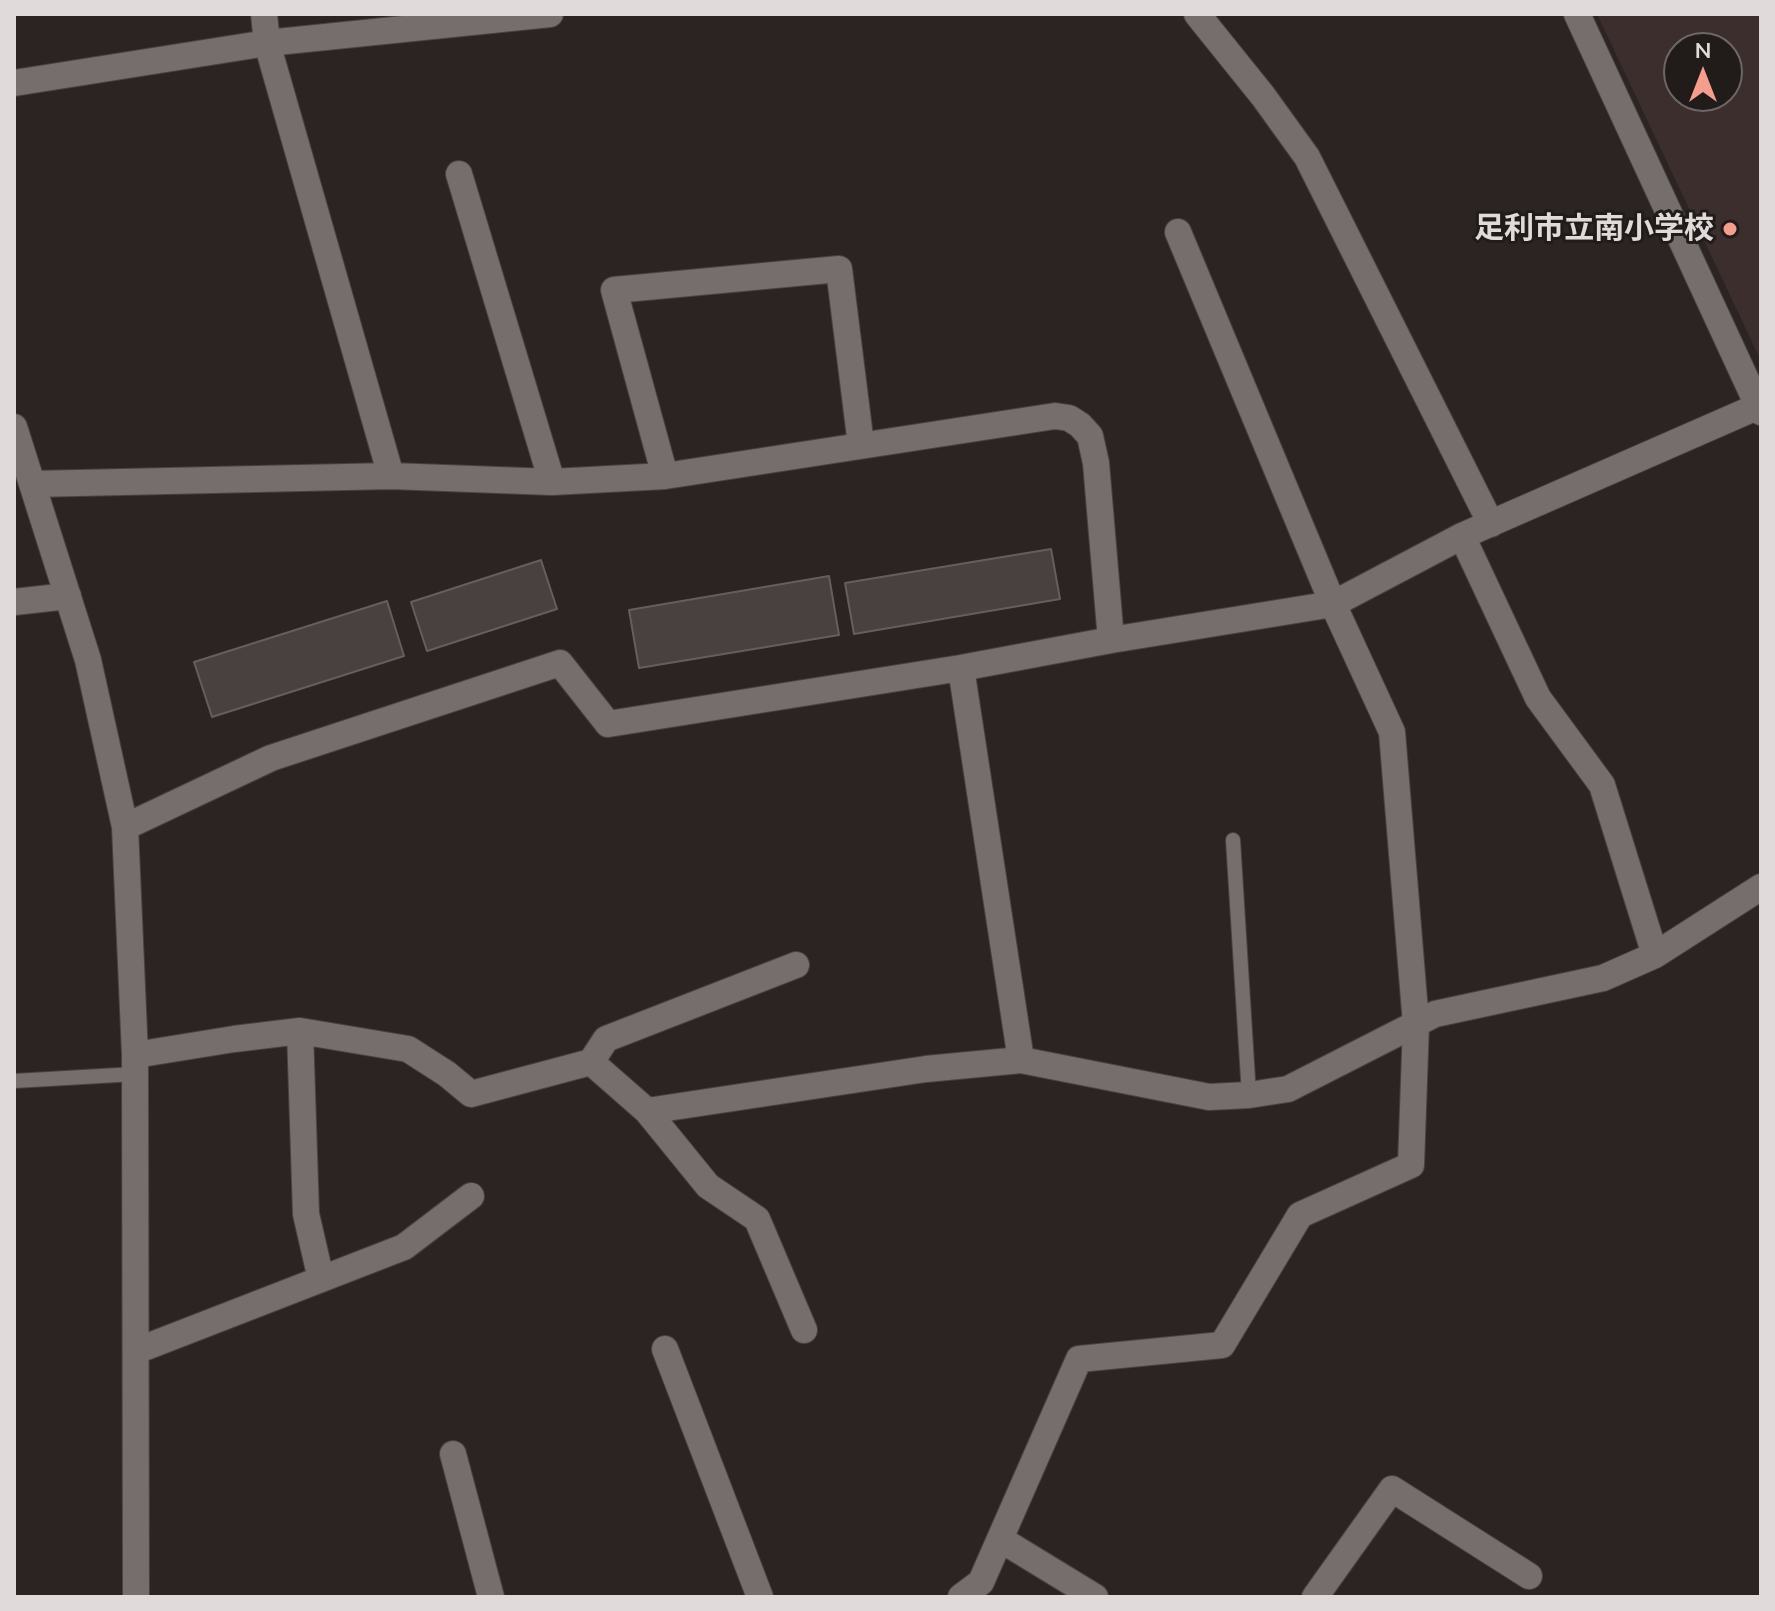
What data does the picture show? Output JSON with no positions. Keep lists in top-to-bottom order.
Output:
{
  "places": ["足利市立南小学校"],
  "north": "top"
}
